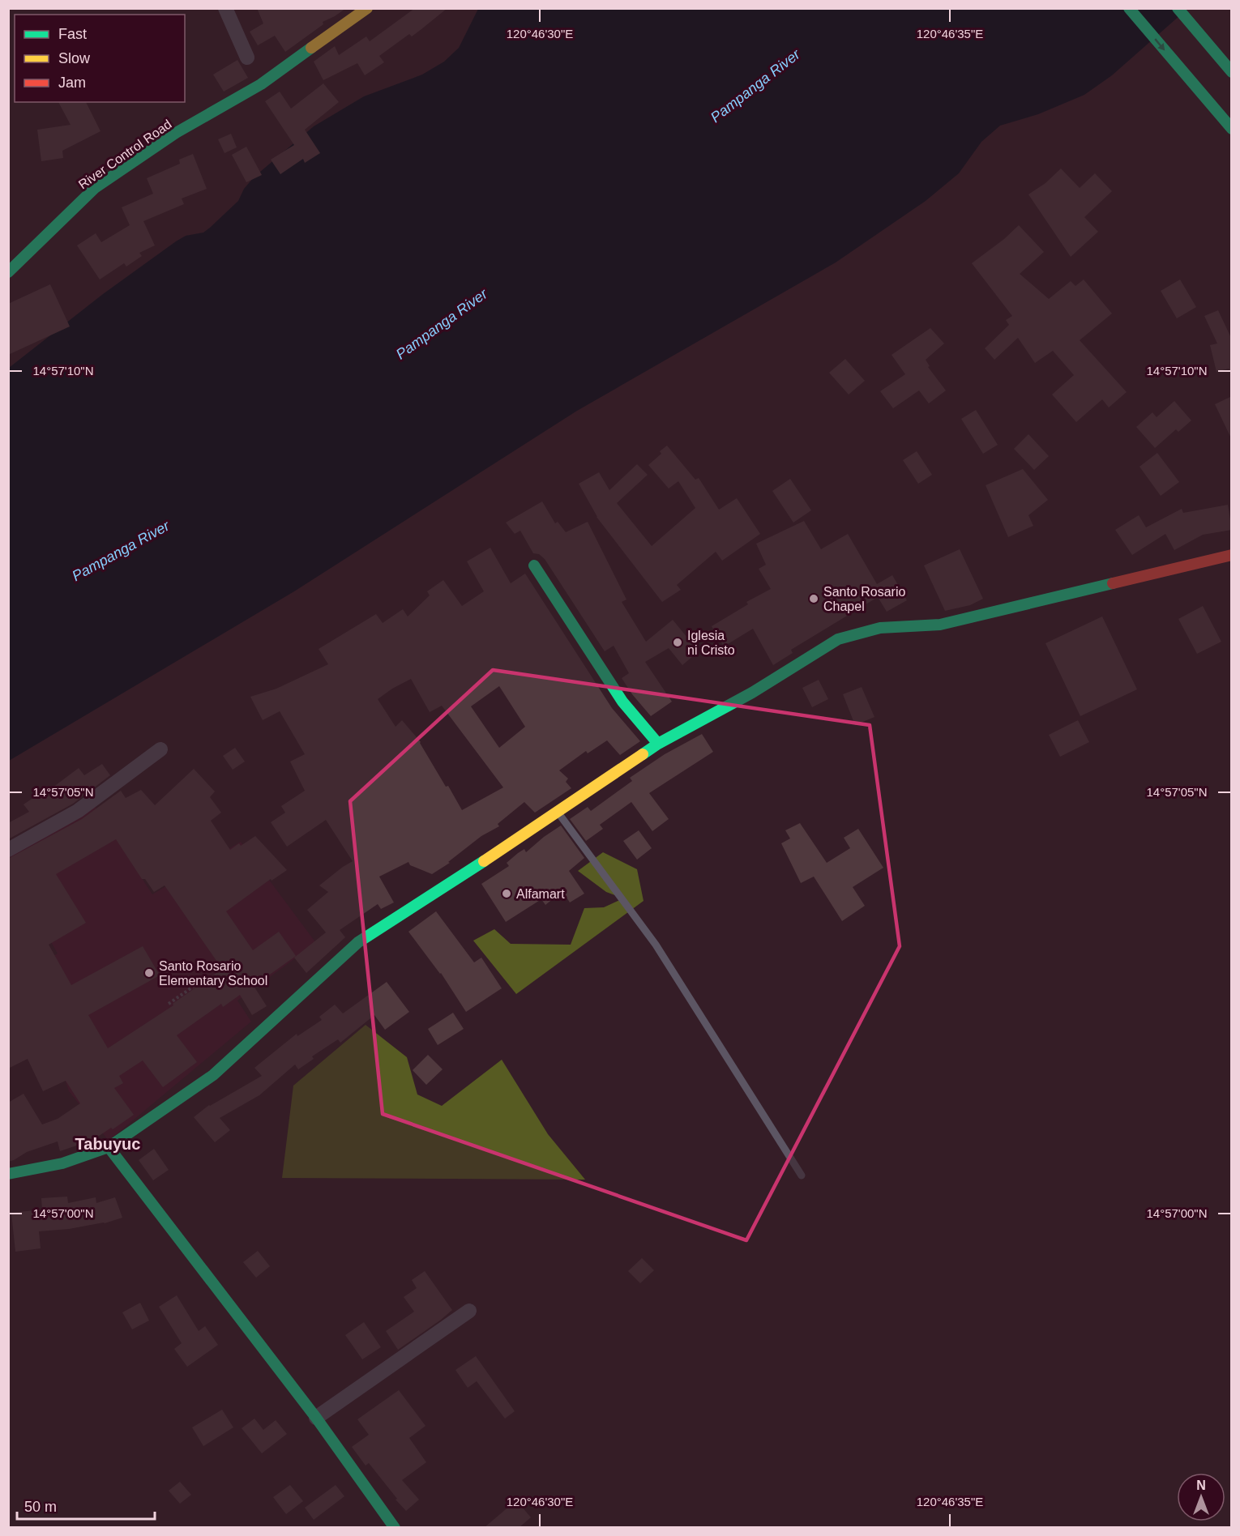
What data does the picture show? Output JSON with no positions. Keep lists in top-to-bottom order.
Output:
{
  "streets": {
    "main road": ["River Control Road"]
  },
  "districts": ["Tabuyuc"],
  "water": ["Pampanga River"],
  "places": [
    "Santo Rosario Chapel",
    "Iglesia ni Cristo",
    "Alfamart",
    "Santo Rosario Elementary School"
  ],
  "legend": ["Fast", "Slow", "Jam"],
  "scale_bar": "50 m",
  "north": "top",
  "coordinates": [
    "120°46'30\"E",
    "120°46'35\"E",
    "14°57'10\"N",
    "14°57'05\"N",
    "14°57'00\"N"
  ]
}
